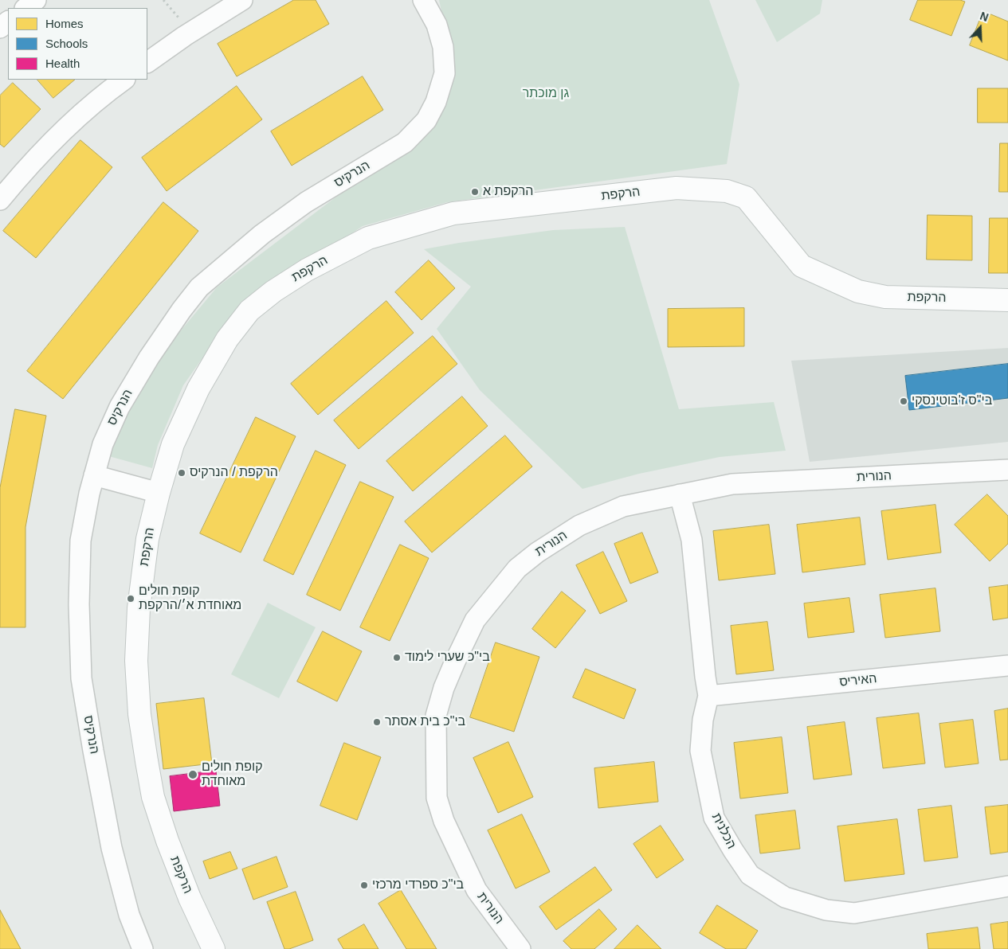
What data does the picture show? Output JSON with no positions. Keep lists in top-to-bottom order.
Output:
{
  "streets": {
    "street": [
      "הנרקיס",
      "הרקפת",
      "הנורית",
      "האיריס",
      "הכלנית"
    ]
  },
  "crossings": [
    ["הנורית", "הכלנית"],
    ["האיריס", "הכלנית"]
  ],
  "parks": ["גן מוכתר"],
  "places": [
    "הרקפת א",
    "בי\"ס ז'בוטינסקי",
    "הרקפת / הנרקיס",
    "קופת חולים מאוחדת א׳/הרקפת",
    "בי\"כ שערי לימוד",
    "בי\"כ בית אסתר",
    "קופת חולים מאוחדת",
    "בי\"כ ספרדי מרכזי"
  ],
  "legend": ["Homes", "Schools", "Health"],
  "north": "top"
}
